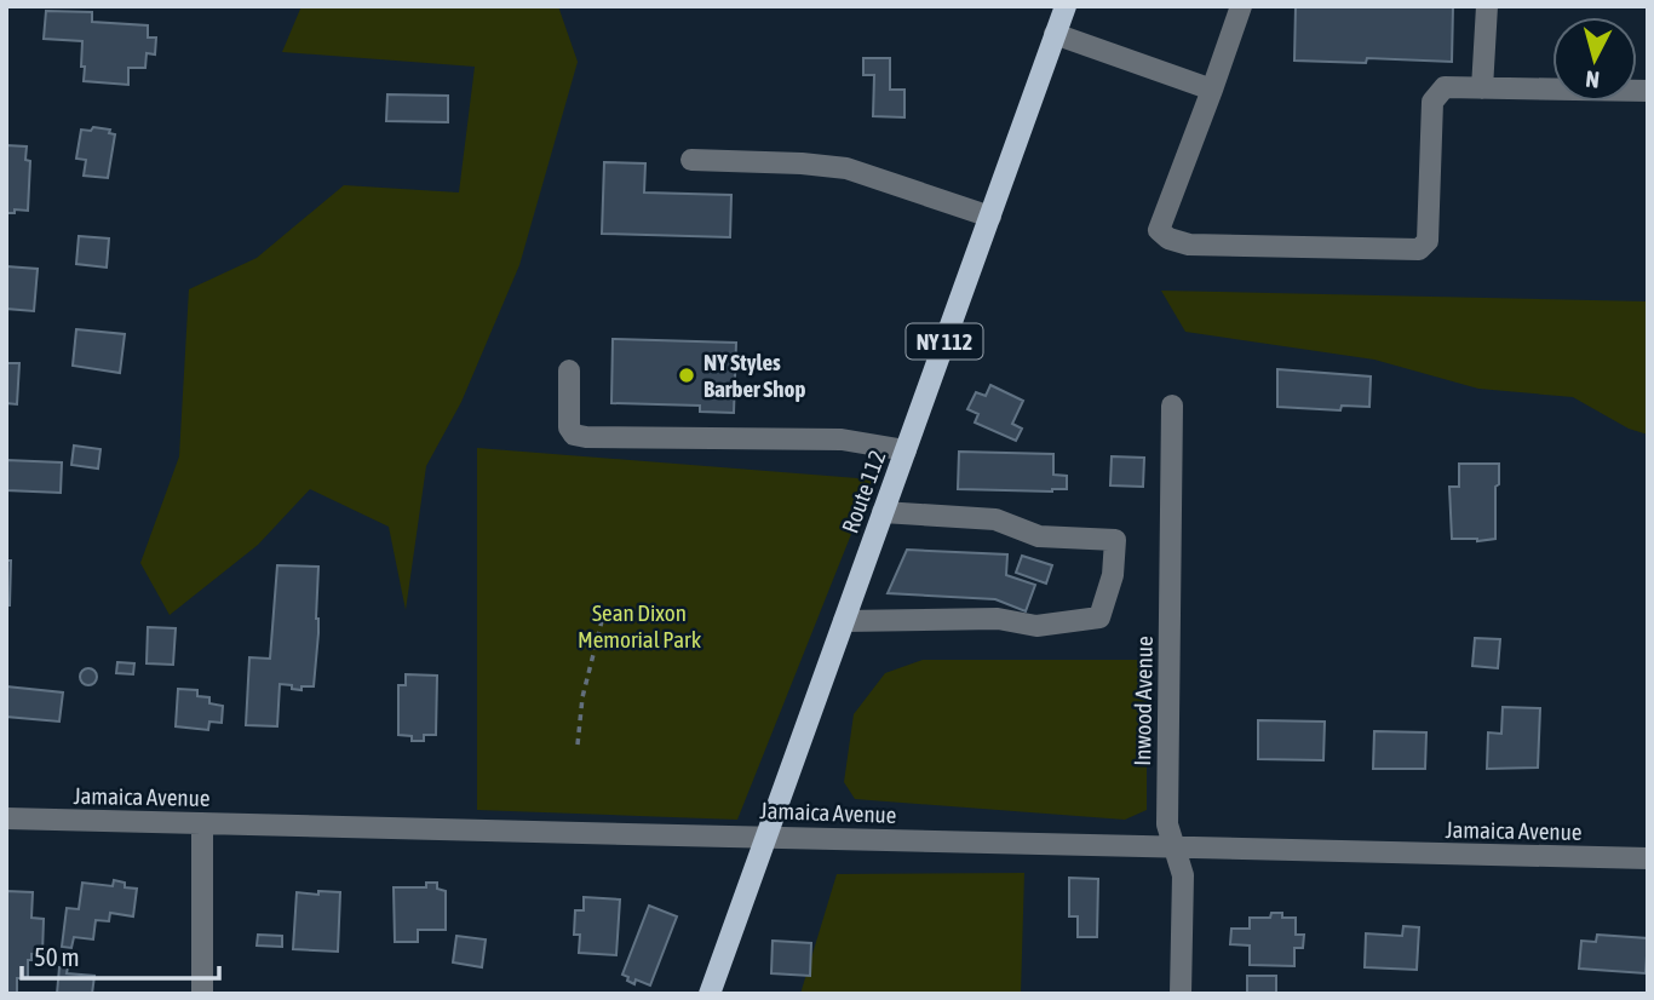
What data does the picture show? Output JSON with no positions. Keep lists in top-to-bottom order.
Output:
{
  "streets": {
    "main road": ["NY 112", "Route 112"],
    "street": ["Inwood Avenue", "Jamaica Avenue"]
  },
  "crossings": [
    ["Route 112", "Jamaica Avenue"],
    ["Inwood Avenue", "Jamaica Avenue"]
  ],
  "parks": ["Sean Dixon Memorial Park"],
  "places": ["NY Styles Barber Shop"],
  "scale_bar": "50 m",
  "north": "bottom"
}
